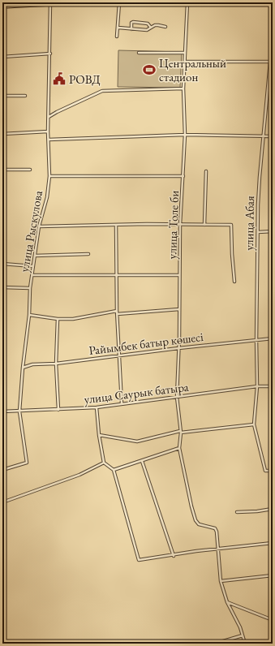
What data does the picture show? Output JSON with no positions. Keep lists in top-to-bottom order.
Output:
{
  "streets": {
    "street": [
      "улица Абая",
      "улица Толе би",
      "улица Рыскулова",
      "Райымбек батыр көшесі",
      "улица Саурык батыра"
    ]
  },
  "crossings": [
    ["улица Абая", "Райымбек батыр көшесі"],
    ["улица Абая", "улица Саурык батыра"],
    ["улица Толе би", "Райымбек батыр көшесі"],
    ["улица Толе би", "улица Саурык батыра"],
    ["улица Рыскулова", "Райымбек батыр көшесі"],
    ["улица Рыскулова", "улица Саурык батыра"]
  ],
  "places": {
    "sports": ["Центральный стадион"],
    "public building": ["РОВД"]
  }
}
